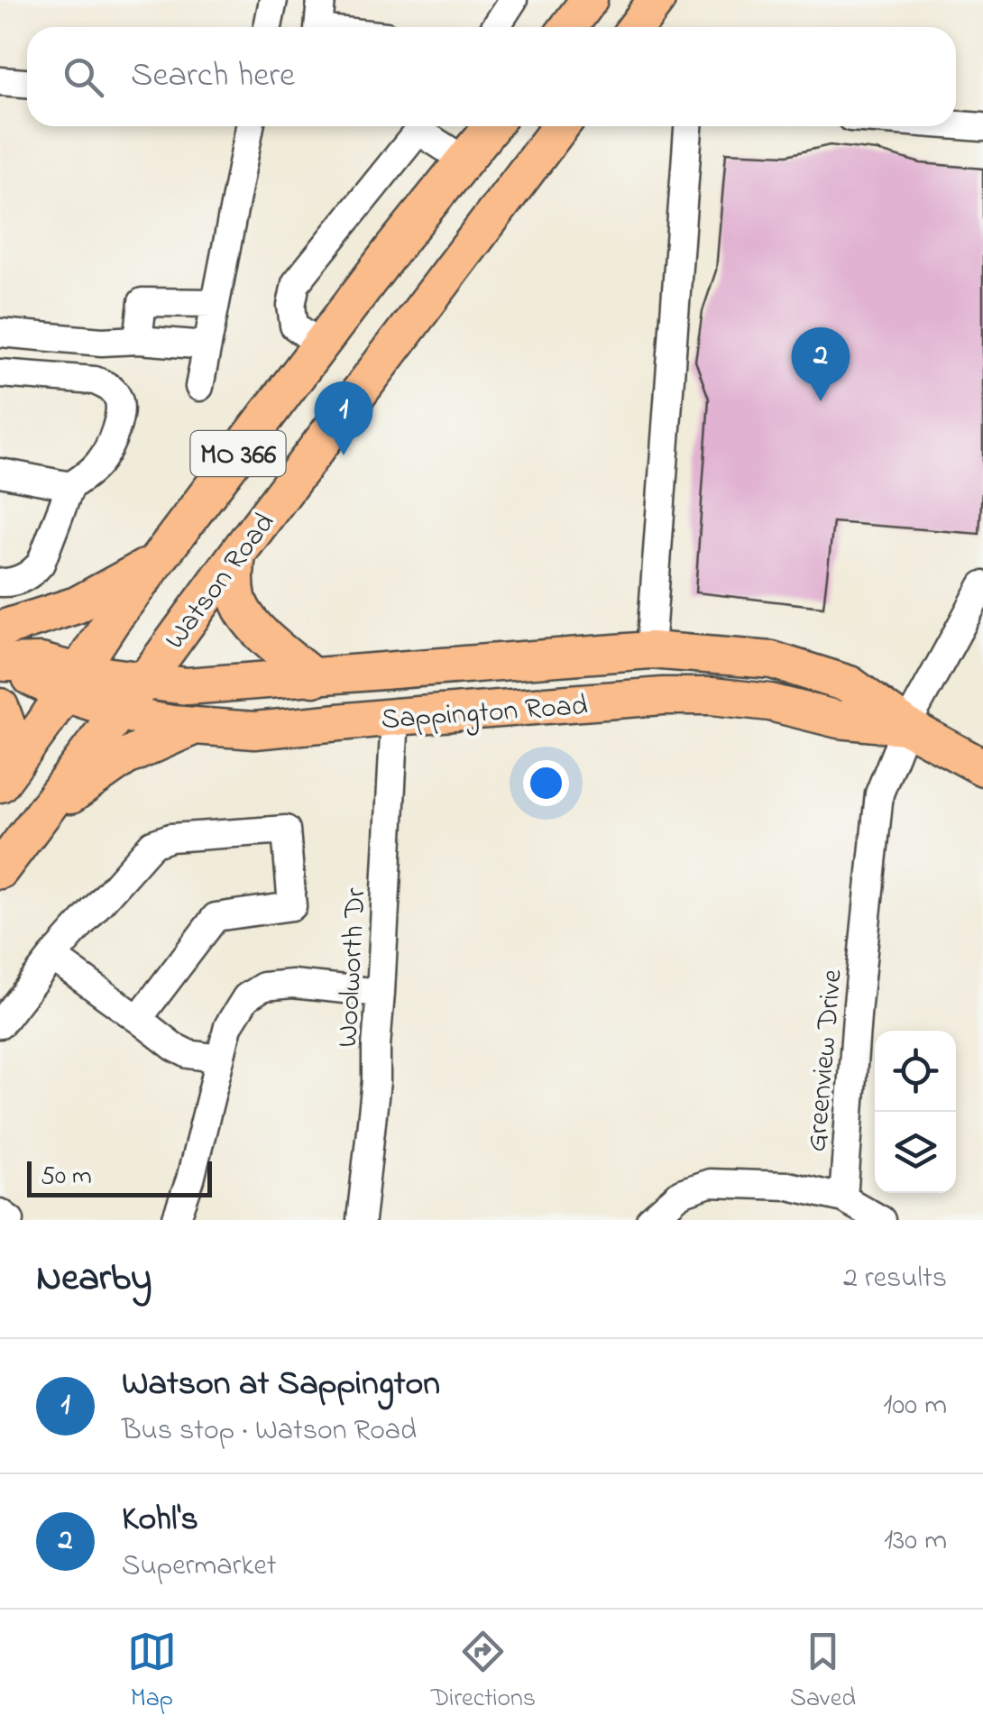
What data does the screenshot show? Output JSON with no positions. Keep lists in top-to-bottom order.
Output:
{
  "streets": {
    "main road": ["MO 366", "Watson Road", "Sappington Road"],
    "street": ["Woolworth Dr", "Greenview Drive"]
  },
  "crossings": [
    ["Watson Road", "Sappington Road"],
    ["Sappington Road", "Woolworth Dr"],
    ["Sappington Road", "Greenview Drive"]
  ],
  "scale_bar": "50 m",
  "page": {
    "search": "Search here",
    "pins": ["2", "1"],
    "scale": "50 m",
    "heading": ["Nearby", "2 results"],
    "list": [
      {
        "mark": "1",
        "name": "Watson at Sappington",
        "note": "Bus stop · Watson Road",
        "value": "100 m"
      },
      {
        "mark": "2",
        "name": "Kohl's",
        "note": "Supermarket",
        "value": "130 m"
      }
    ],
    "nav": ["Map", "Directions", "Saved"]
  }
}
